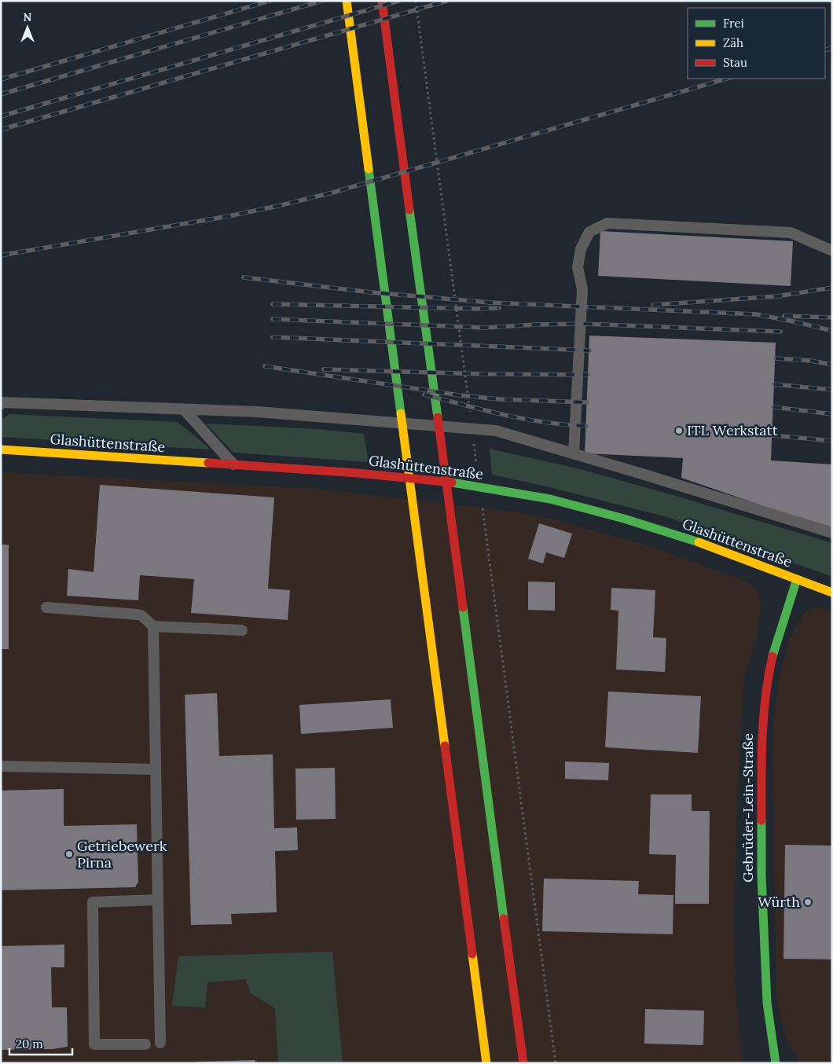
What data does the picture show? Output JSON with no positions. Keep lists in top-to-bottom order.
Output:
{
  "streets": {
    "main road": ["Glashüttenstraße", "Gebrüder-Lein-Straße"]
  },
  "crossings": [
    ["Glashüttenstraße", "Gebrüder-Lein-Straße"]
  ],
  "places": ["ITL Werkstatt", "Getriebewerk Pirna", "Würth"],
  "legend": ["Frei", "Zäh", "Stau"],
  "scale_bar": "20 m",
  "north": "top"
}
